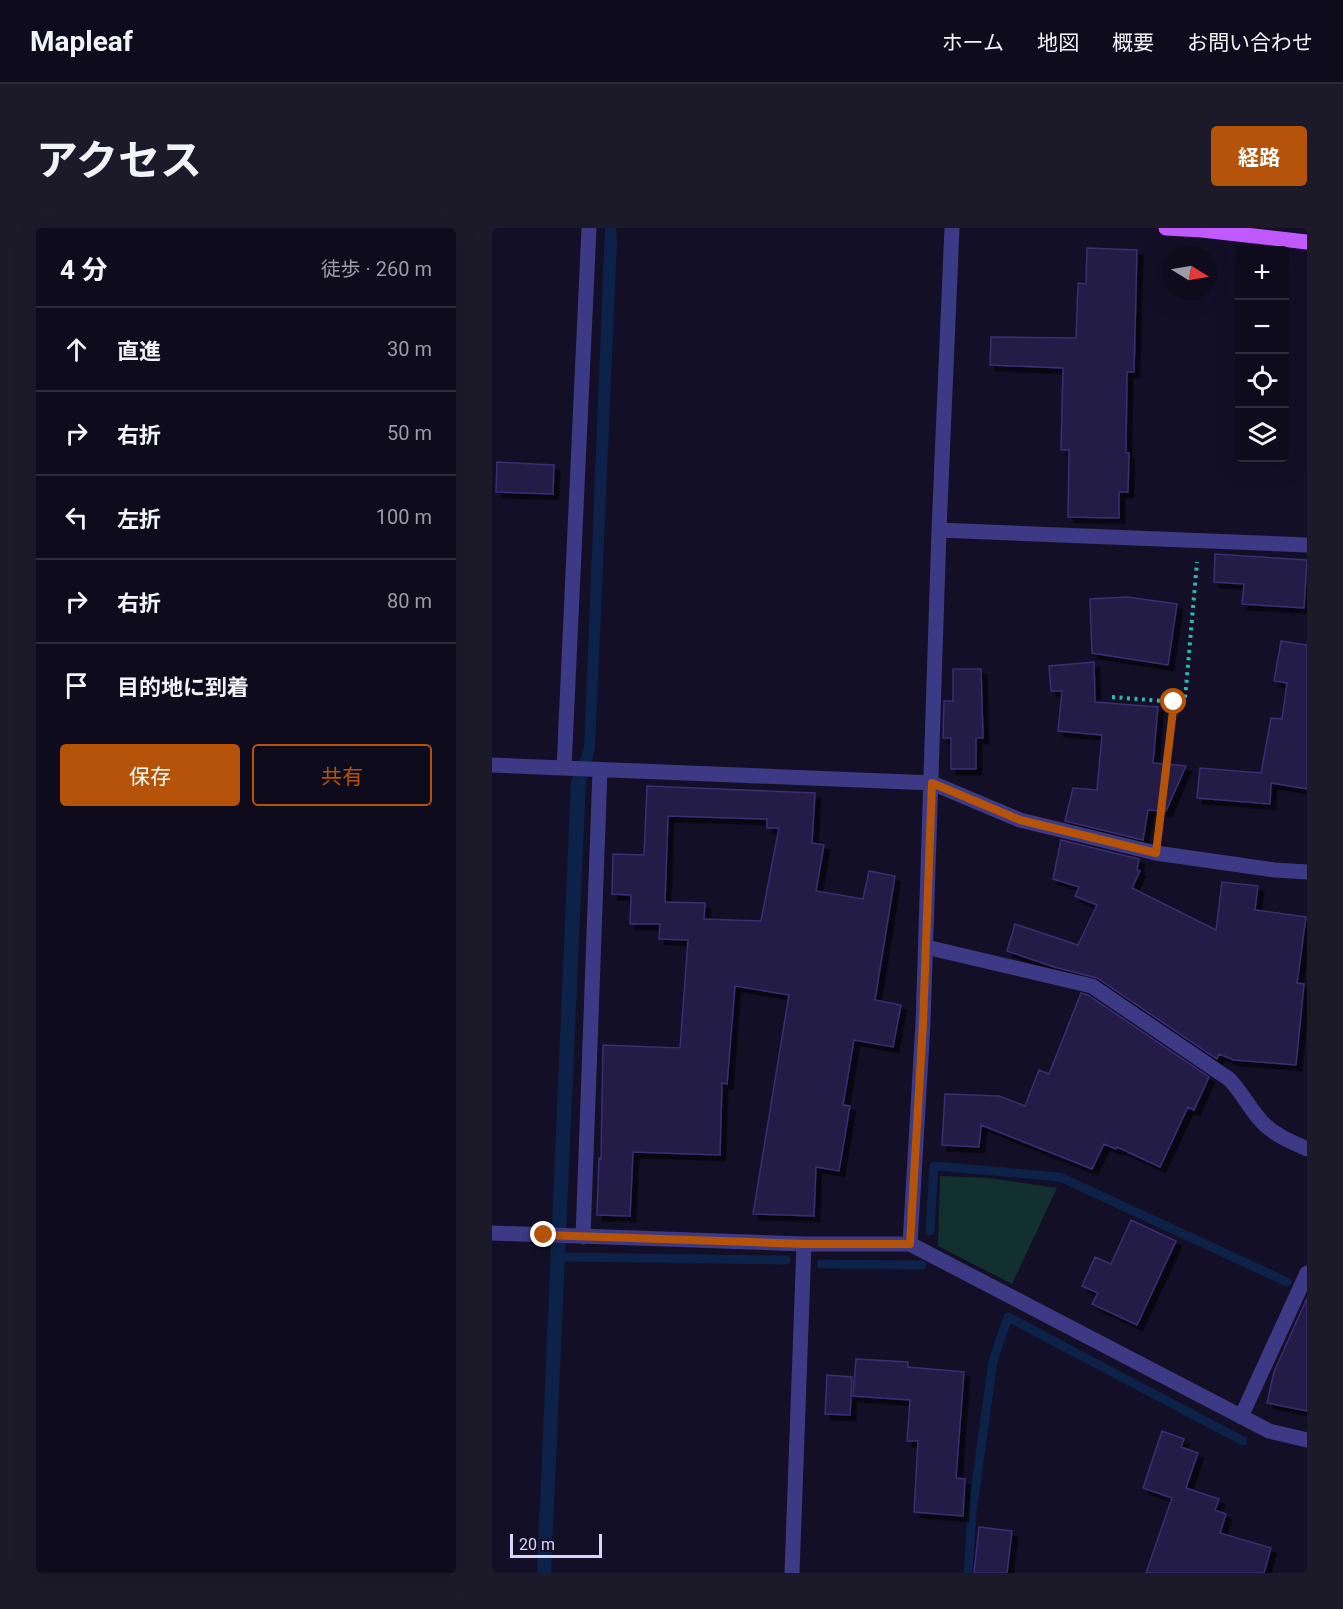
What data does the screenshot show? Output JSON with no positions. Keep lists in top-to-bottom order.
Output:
{
  "scale_bar": "20 m",
  "north": "right",
  "page": {
    "header": "Mapleaf",
    "nav": [
      "ホーム",
      "地図",
      "概要",
      "お問い合わせ"
    ],
    "title": "アクセス",
    "buttons": [
      "経路",
      ["保存", "共有"]
    ],
    "heading": ["4 分", "徒歩 · 260 m"],
    "map_buttons": ["+", "−"],
    "list": [
      ["直進", "30 m"],
      ["右折", "50 m"],
      ["左折", "100 m"],
      ["右折", "80 m"],
      "目的地に到着"
    ],
    "scale": "20 m"
  }
}
